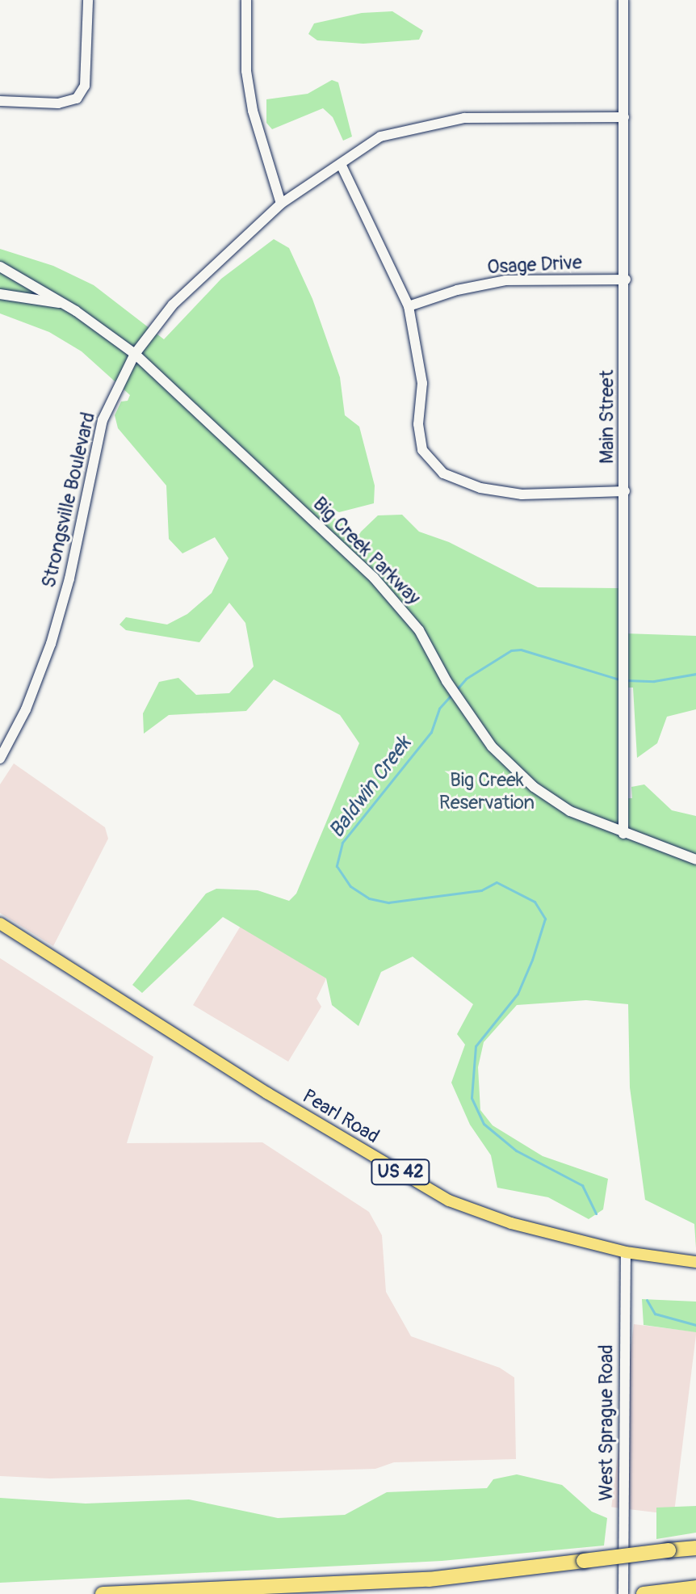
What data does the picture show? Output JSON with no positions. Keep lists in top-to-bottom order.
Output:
{
  "streets": {
    "main road": ["Pearl Road", "US 42"],
    "street": [
      "Osage Drive",
      "Main Street",
      "Strongsville Boulevard",
      "Big Creek Parkway",
      "West Sprague Road"
    ]
  },
  "crossings": [
    ["Osage Drive", "Main Street"],
    ["Main Street", "Strongsville Boulevard"],
    ["Main Street", "Big Creek Parkway"],
    ["Strongsville Boulevard", "Big Creek Parkway"],
    ["Pearl Road", "West Sprague Road"]
  ],
  "water": ["Baldwin Creek"],
  "parks": ["Big Creek Reservation"]
}
